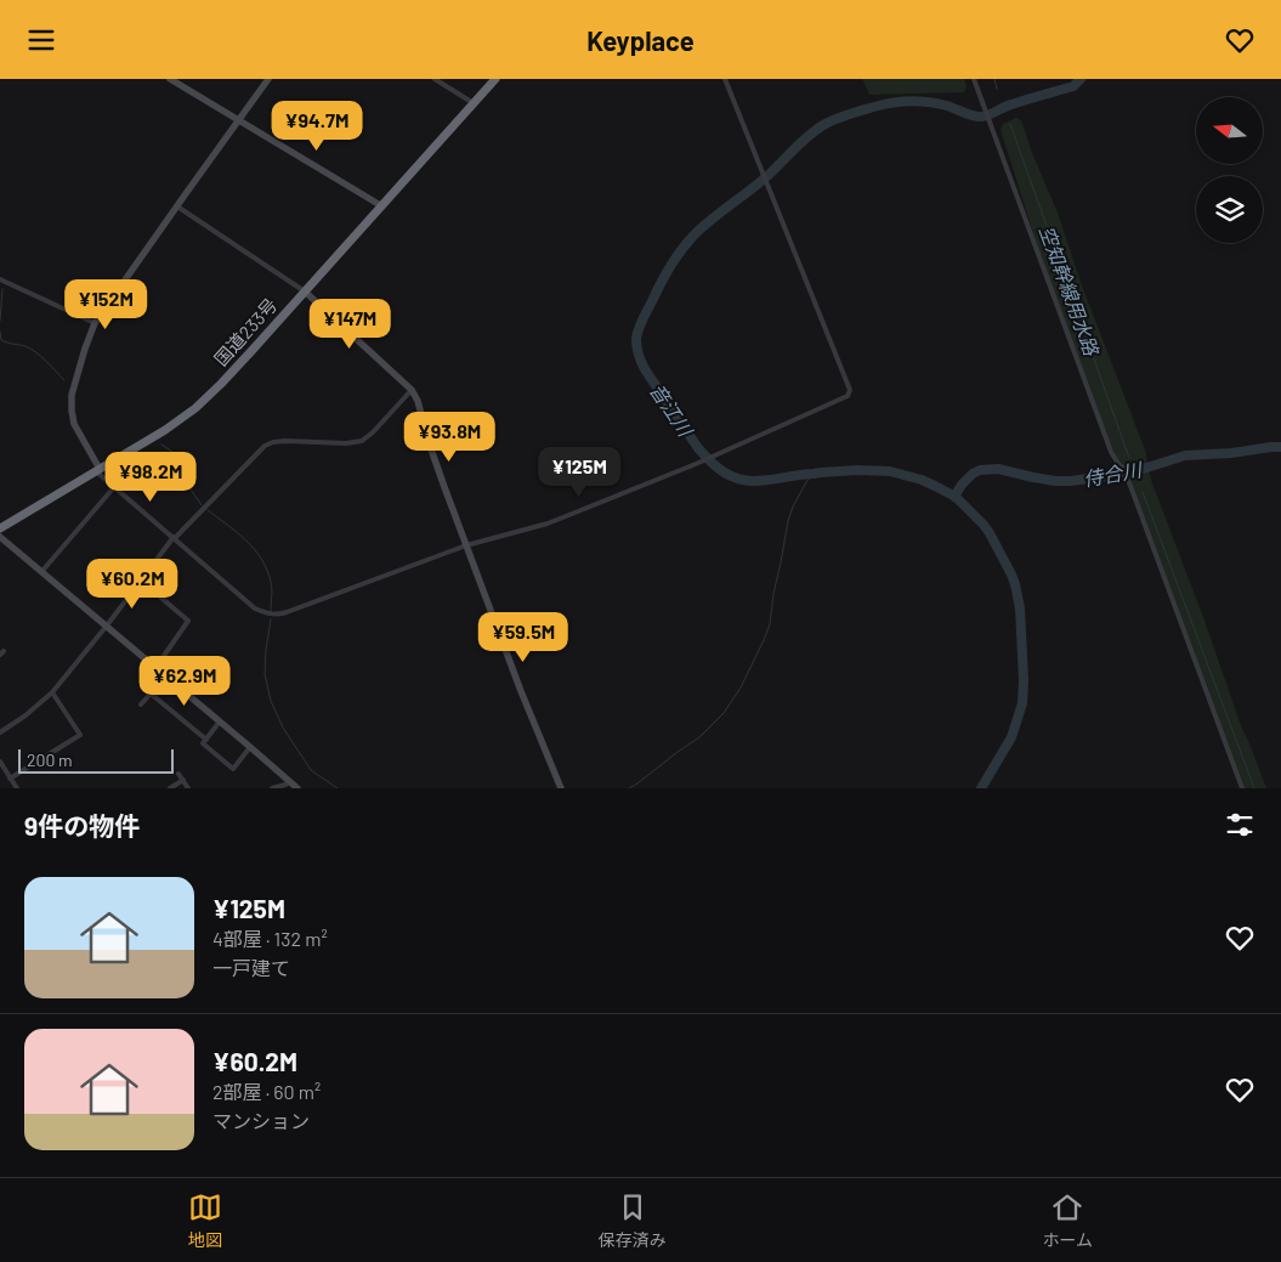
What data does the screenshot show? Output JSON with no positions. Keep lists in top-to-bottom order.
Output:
{
  "streets": {
    "highway": ["国道233号"]
  },
  "water": ["空知幹線用水路", "音江川", "侍合川"],
  "scale_bar": "200 m",
  "north": "left",
  "page": {
    "header": "Keyplace",
    "price": [
      "¥94.7M",
      "¥152M",
      "¥147M",
      "¥93.8M",
      "¥125M",
      "¥98.2M",
      "¥60.2M",
      "¥59.5M",
      "¥62.9M"
    ],
    "scale": "200 m",
    "heading": "9件の物件",
    "list": [
      {
        "name": "¥125M",
        "note": "4部屋 · 132 m² · 一戸建て"
      },
      {
        "name": "¥60.2M",
        "note": "2部屋 · 60 m² · マンション"
      }
    ],
    "tabs": ["地図", "保存済み", "ホーム"]
  }
}
